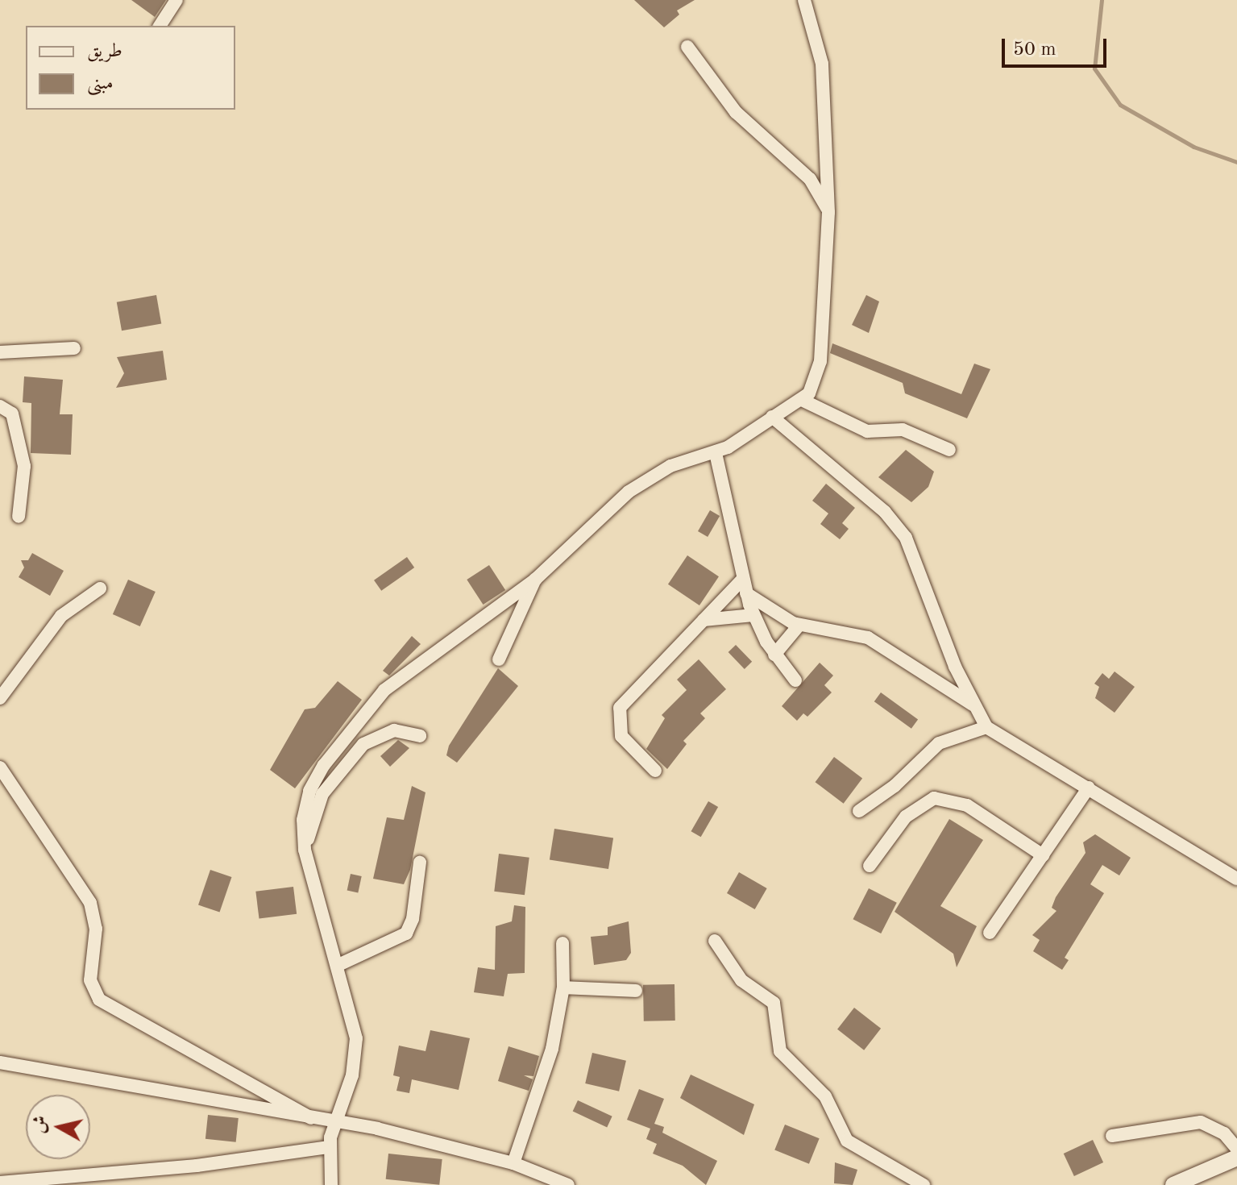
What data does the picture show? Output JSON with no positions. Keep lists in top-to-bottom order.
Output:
{
  "legend": ["طريق", "مبنى"],
  "scale_bar": "50 m",
  "north": "left"
}
